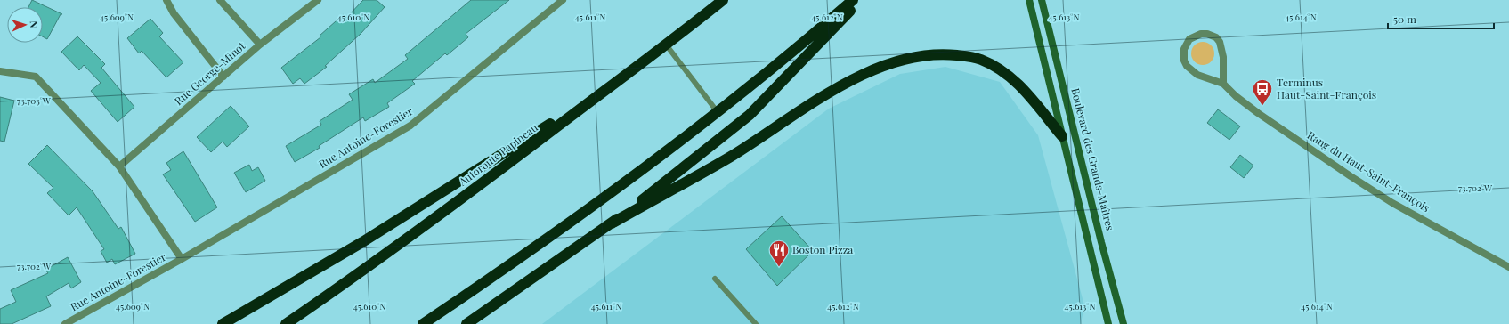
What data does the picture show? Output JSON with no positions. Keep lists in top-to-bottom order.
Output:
{
  "streets": {
    "highway": ["Autoroute Papineau"],
    "street": [
      "Rue George-Minot",
      "Rue Antoine-Forestier",
      "Boulevard des Grands-Maîtres",
      "Rang du Haut-Saint-François"
    ]
  },
  "crossings": [
    ["Rue George-Minot", "Rue Antoine-Forestier"]
  ],
  "places": {
    "bus stop": ["Terminus Haut-Saint-François"],
    "restaurant": ["Boston Pizza"]
  },
  "scale_bar": "50 m",
  "north": "right",
  "coordinates": [
    "45.609°N",
    "45.610°N",
    "45.611°N",
    "45.612°N",
    "45.613°N",
    "45.614°N",
    "73.703°W",
    "73.702°W"
  ]
}
